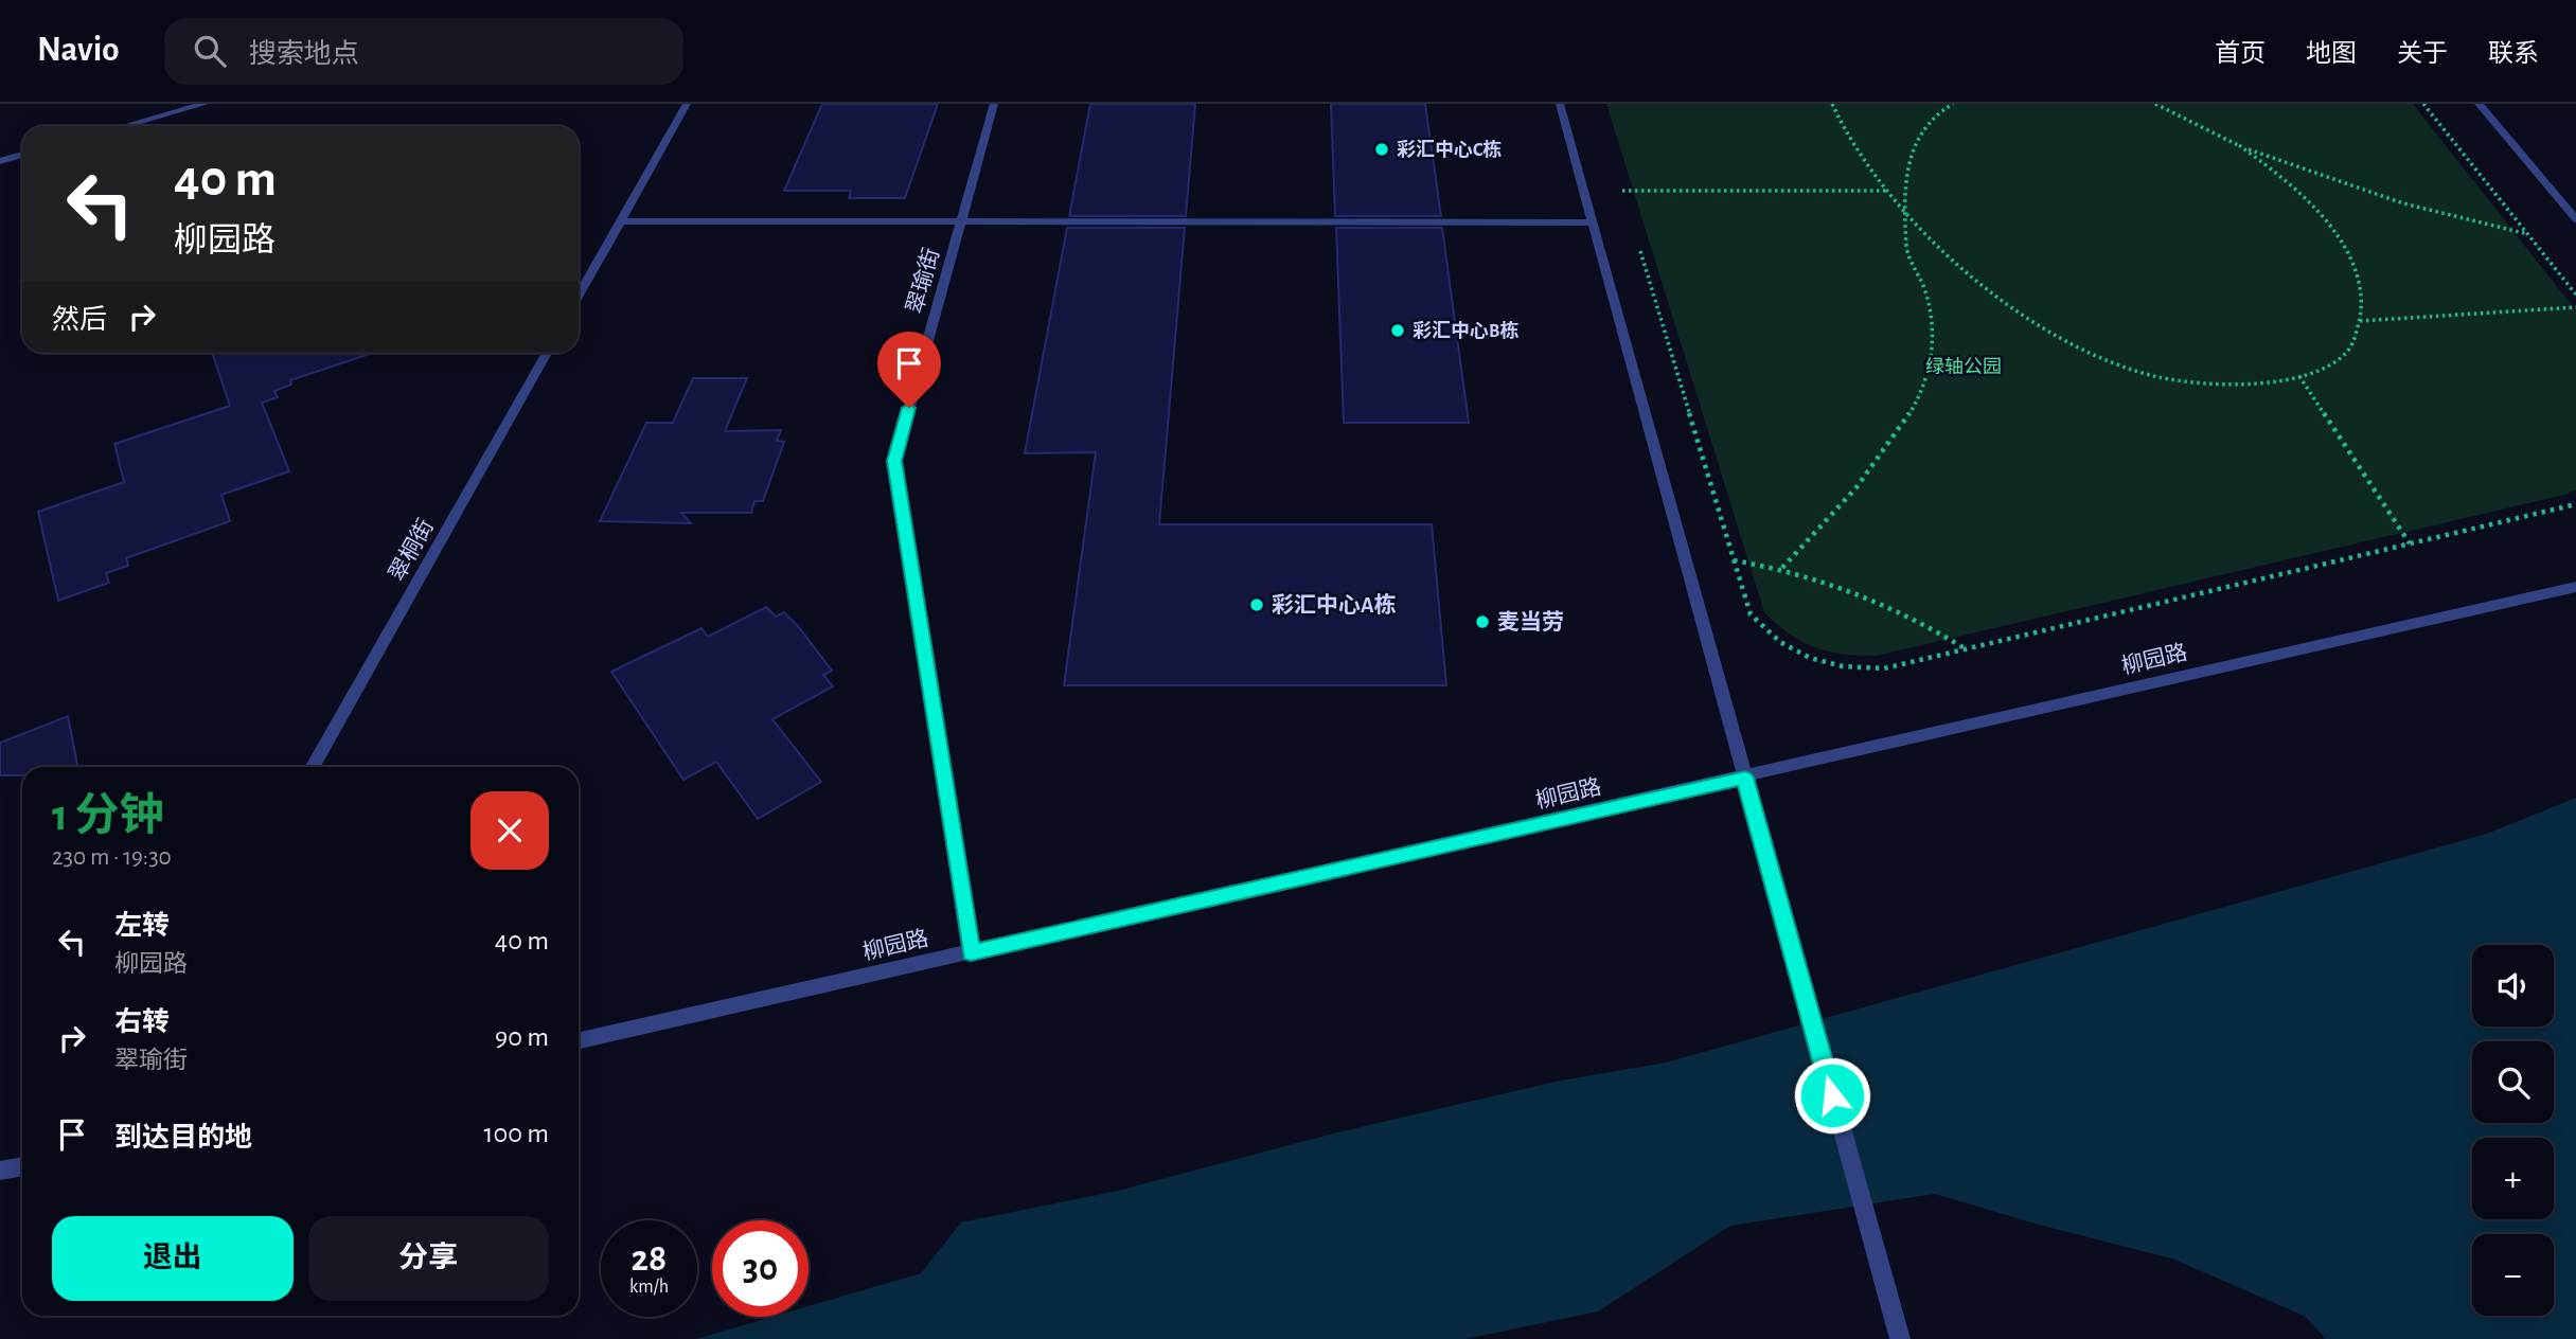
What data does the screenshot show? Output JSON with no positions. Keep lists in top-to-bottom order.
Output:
{
  "streets": {
    "street": ["翠瑜街", "翠桐街", "柳园路"]
  },
  "crossings": [
    ["翠瑜街", "柳园路"]
  ],
  "parks": ["绿轴公园"],
  "places": [
    "彩汇中心C栋",
    "彩汇中心B栋",
    "彩汇中心A栋",
    "麦当劳"
  ],
  "page": {
    "header": "Navio",
    "search": "搜索地点",
    "nav": [
      "首页",
      "地图",
      "关于",
      "联系"
    ],
    "turn": ["40 m", "柳园路"],
    "then": "然后",
    "heading": ["1 分钟", "230 m · 19:30"],
    "list": [
      {
        "name": "左转",
        "note": "柳园路",
        "value": "40 m"
      },
      {
        "name": "右转",
        "note": "翠瑜街",
        "value": "90 m"
      },
      {
        "name": "到达目的地",
        "value": "100 m"
      }
    ],
    "map_buttons": ["+", "−"],
    "buttons": ["退出", "分享"],
    "speed": "28 km/h",
    "limit": "30"
  }
}
